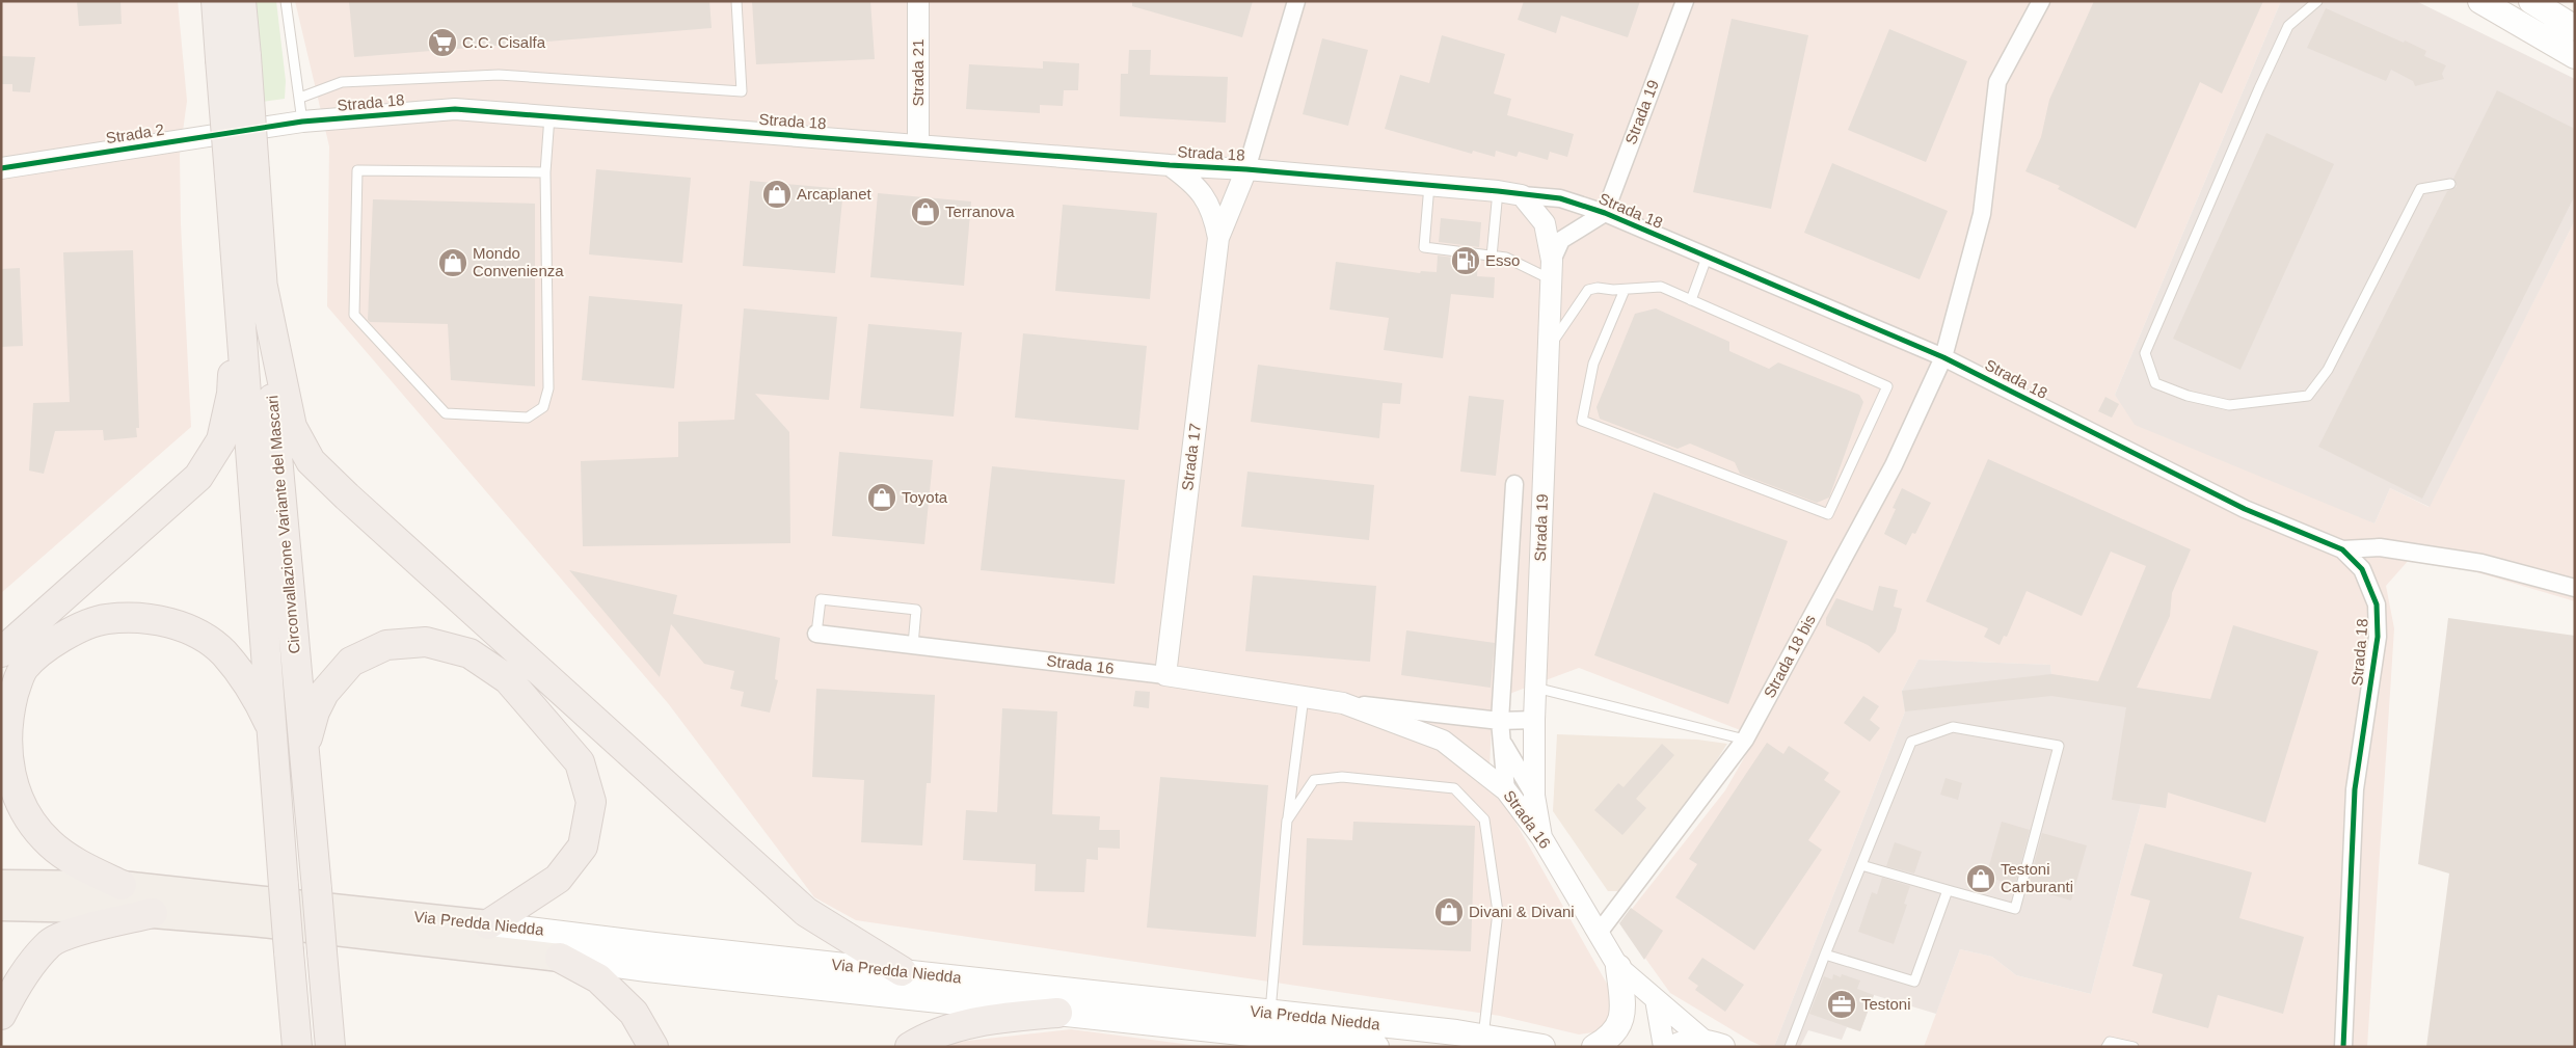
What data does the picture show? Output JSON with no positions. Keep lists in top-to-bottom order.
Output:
{
  "streets": {
    "highway": ["Circonvallazione Variante del Mascari"],
    "main road": ["Via Predda Niedda"],
    "street": [
      "Strada 21",
      "Strada 18",
      "Strada 19",
      "Strada 2",
      "Strada 17",
      "Strada 18 bis",
      "Strada 16"
    ]
  },
  "crossings": [
    ["Strada 21", "Strada 18"],
    ["Strada 18", "Strada 19"],
    ["Strada 18", "Strada 2"],
    ["Strada 18", "Strada 17"],
    ["Strada 18", "Strada 18 bis"],
    ["Strada 19", "Strada 16"],
    ["Strada 17", "Strada 16"],
    ["Strada 18 bis", "Strada 16"]
  ],
  "places": {
    "supermarket": ["C.C. Cisalfa"],
    "shop": [
      "Arcaplanet",
      "Terranova",
      "Mondo Convenienza",
      "Toyota",
      "Testoni Carburanti",
      "Divani & Divani"
    ],
    "fuel station": ["Esso"],
    "office": ["Testoni"]
  }
}
